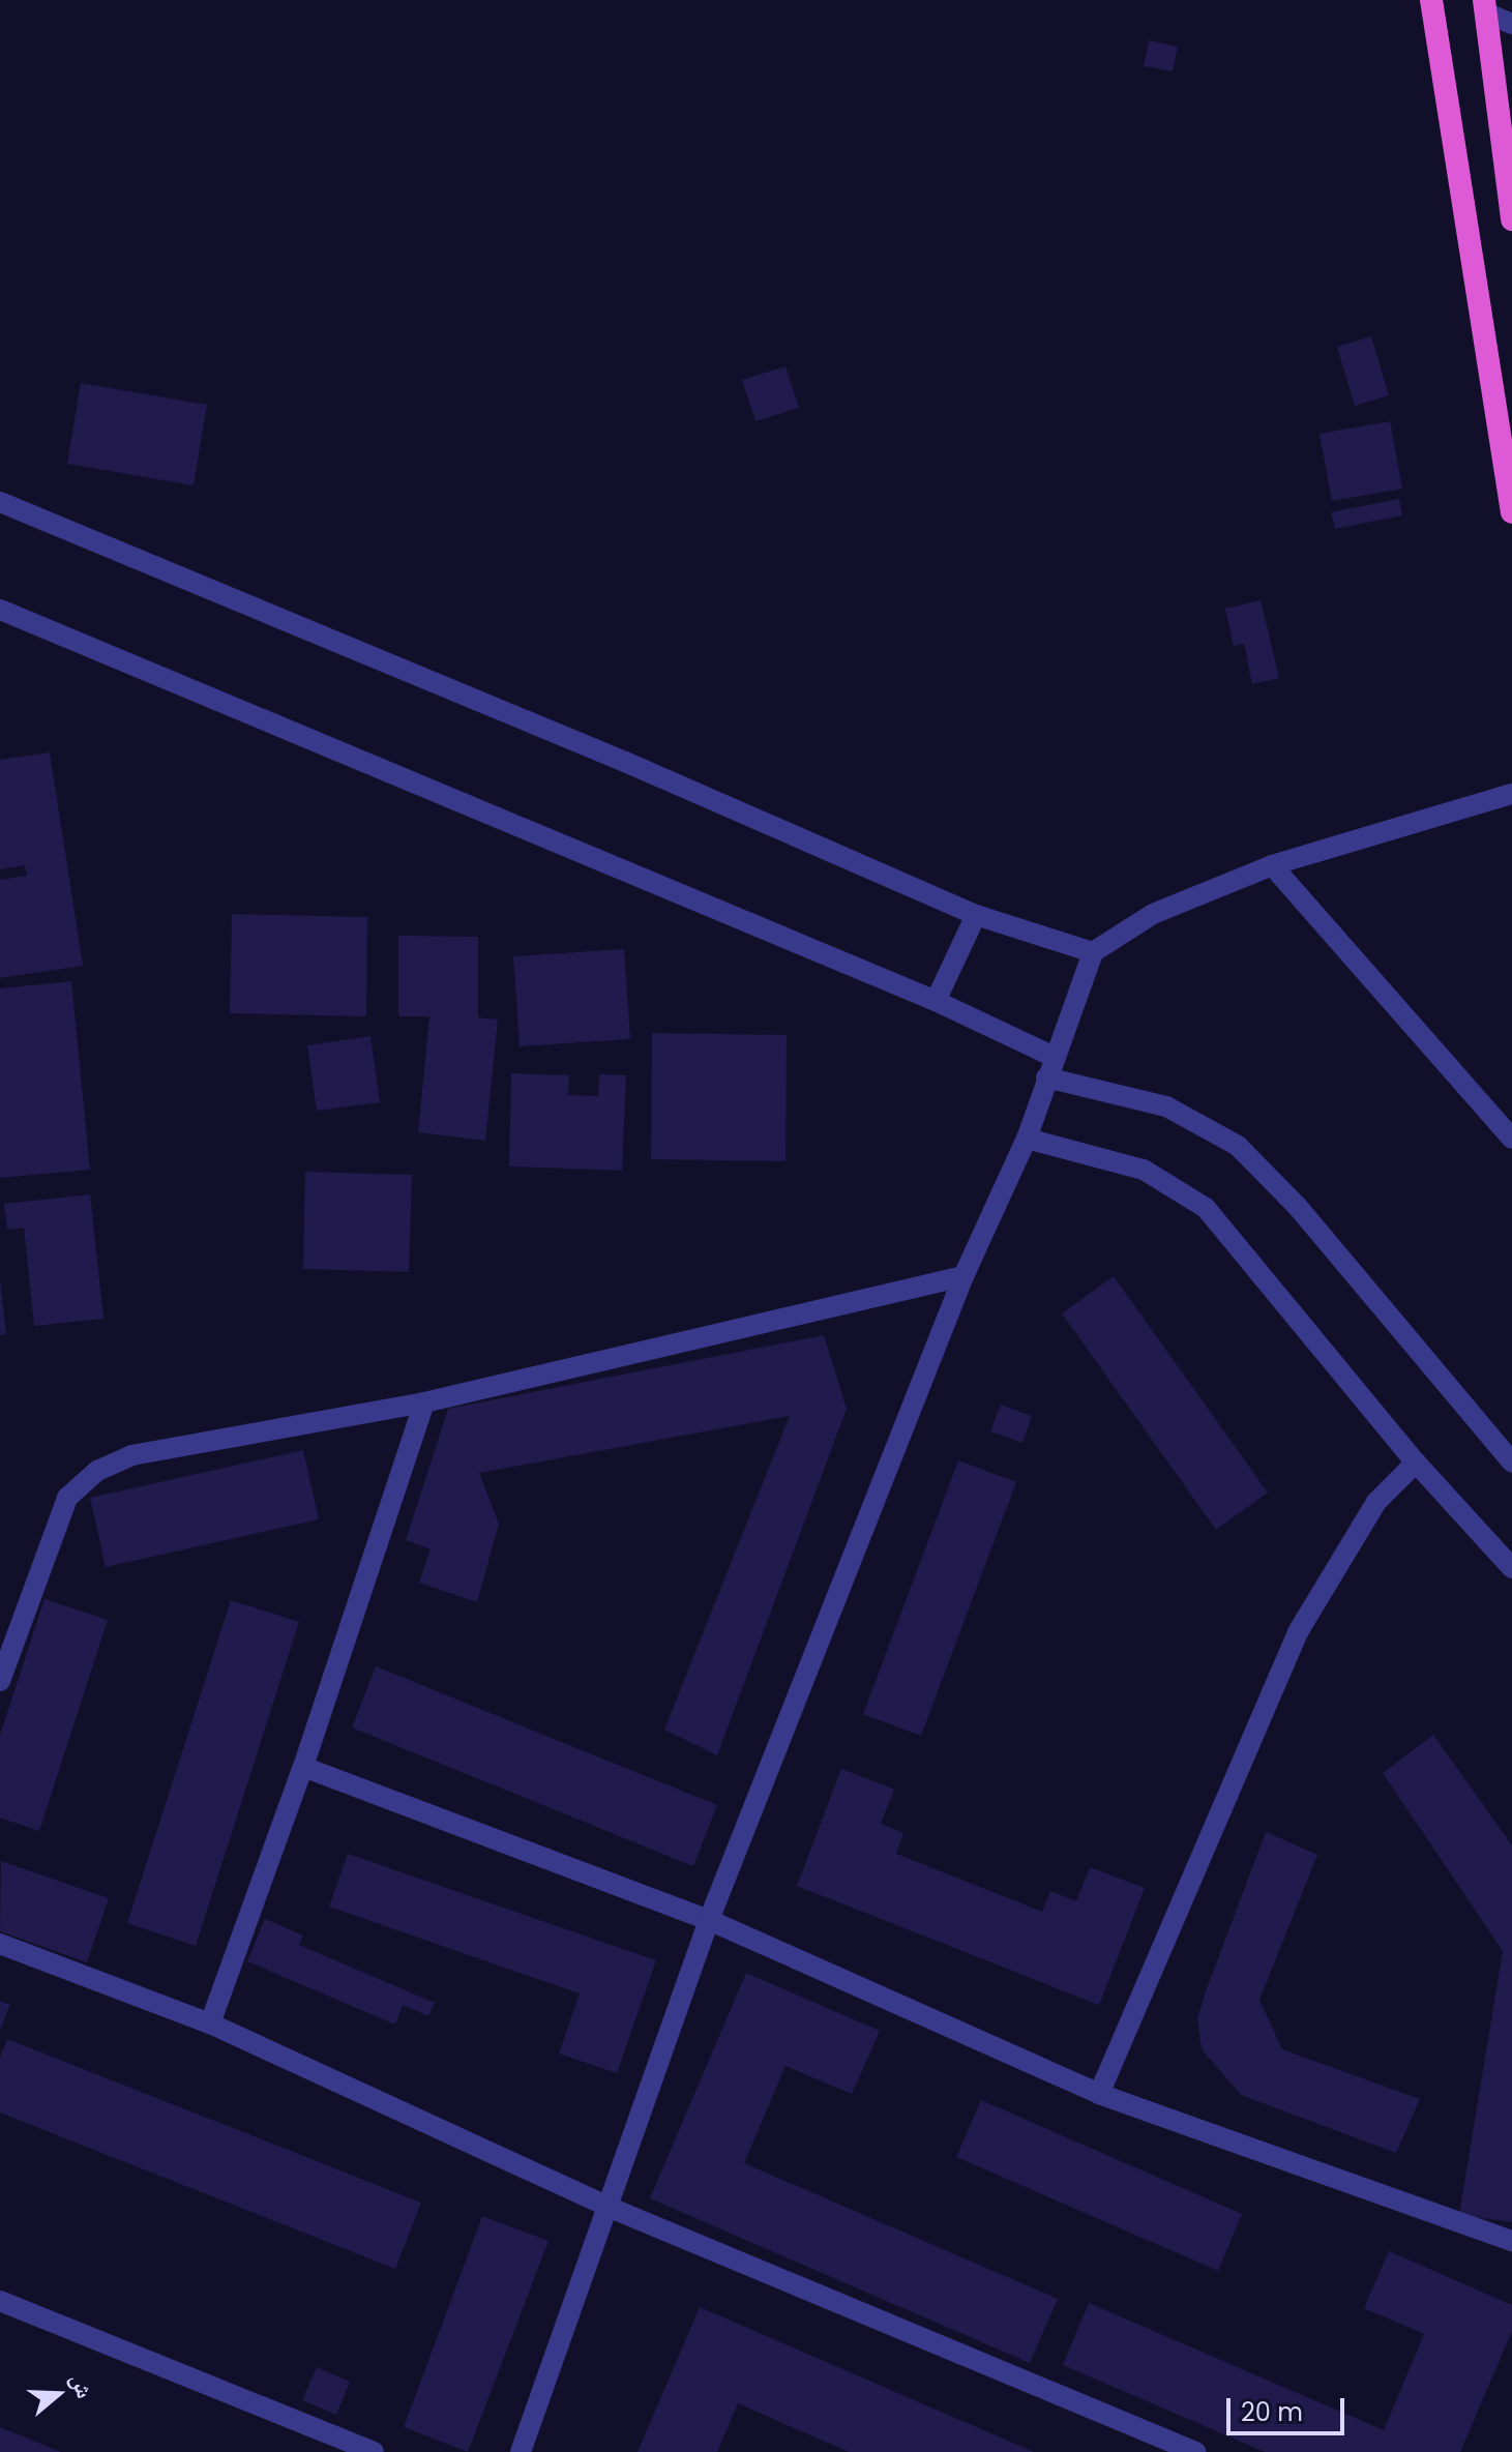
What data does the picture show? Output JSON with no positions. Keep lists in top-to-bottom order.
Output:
{
  "scale_bar": "20 m",
  "north": "right"
}
